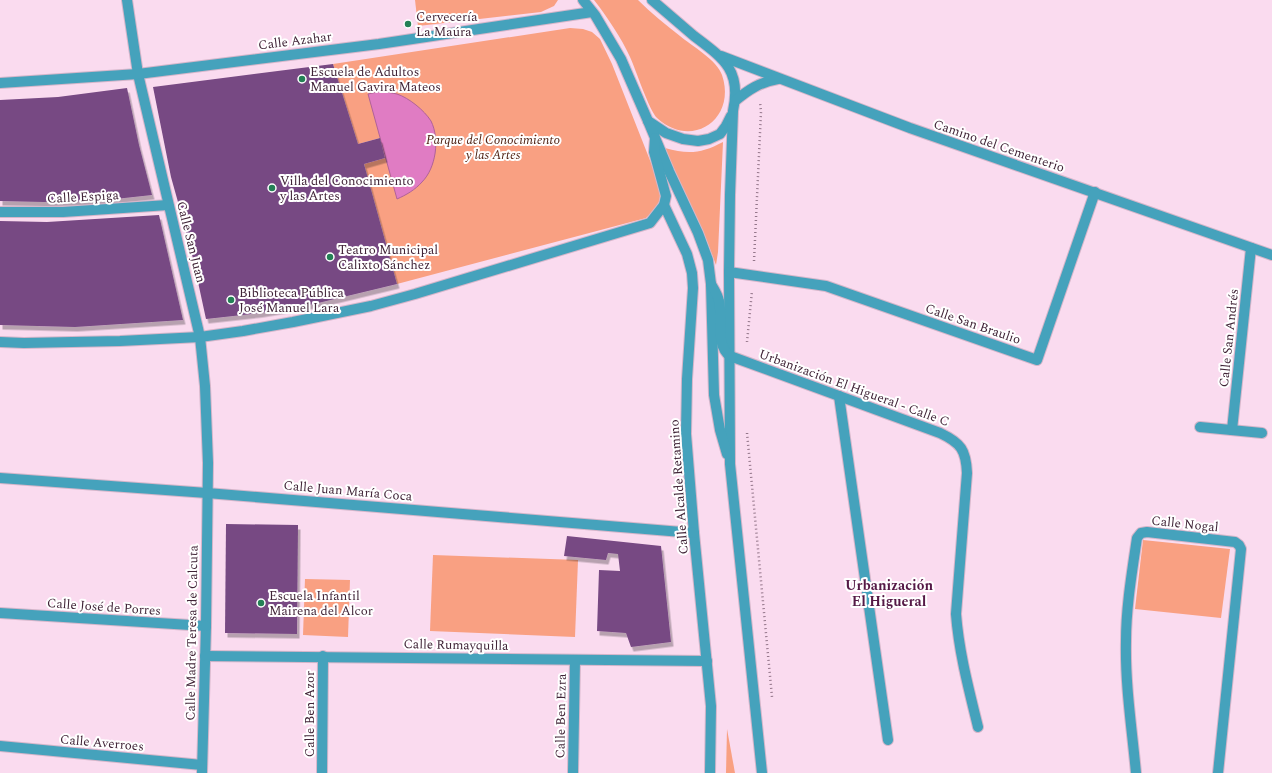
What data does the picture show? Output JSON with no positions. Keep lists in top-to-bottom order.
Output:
{
  "streets": {
    "street": [
      "Calle Azahar",
      "Camino del Cementerio",
      "Calle Espiga",
      "Calle San Juan",
      "Calle San Braulio",
      "Calle San Andrés",
      "Urbanización El Higueral - Calle C",
      "Calle Alcalde Retamino",
      "Calle Juan María Coca",
      "Calle Nogal",
      "Calle José de Porres",
      "Calle Madre Teresa de Calcuta",
      "Calle Rumayquilla",
      "Calle Ben Azor",
      "Calle Ben Ezra",
      "Calle Averroes"
    ]
  },
  "crossings": [
    ["Calle Azahar", "Calle San Juan"],
    ["Camino del Cementerio", "Calle San Braulio"],
    ["Camino del Cementerio", "Calle San Andrés"],
    ["Calle Espiga", "Calle San Juan"],
    ["Calle San Juan", "Calle Juan María Coca"],
    ["Calle San Juan", "Calle Madre Teresa de Calcuta"],
    ["Calle Alcalde Retamino", "Calle Juan María Coca"],
    ["Calle Alcalde Retamino", "Calle Rumayquilla"],
    ["Calle Juan María Coca", "Calle Madre Teresa de Calcuta"],
    ["Calle José de Porres", "Calle Madre Teresa de Calcuta"],
    ["Calle Madre Teresa de Calcuta", "Calle Rumayquilla"],
    ["Calle Madre Teresa de Calcuta", "Calle Averroes"],
    ["Calle Rumayquilla", "Calle Ben Azor"],
    ["Calle Rumayquilla", "Calle Ben Ezra"]
  ],
  "districts": ["Urbanización El Higueral"],
  "parks": ["Parque del Conocimiento y las Artes"],
  "places": [
    "Cervecería La Maúra",
    "Escuela de Adultos Manuel Gavira Mateos",
    "Villa del Conocimiento y las Artes",
    "Teatro Municipal Calixto Sánchez",
    "Biblioteca Pública José Manuel Lara",
    "Escuela Infantil Mairena del Alcor"
  ]
}
